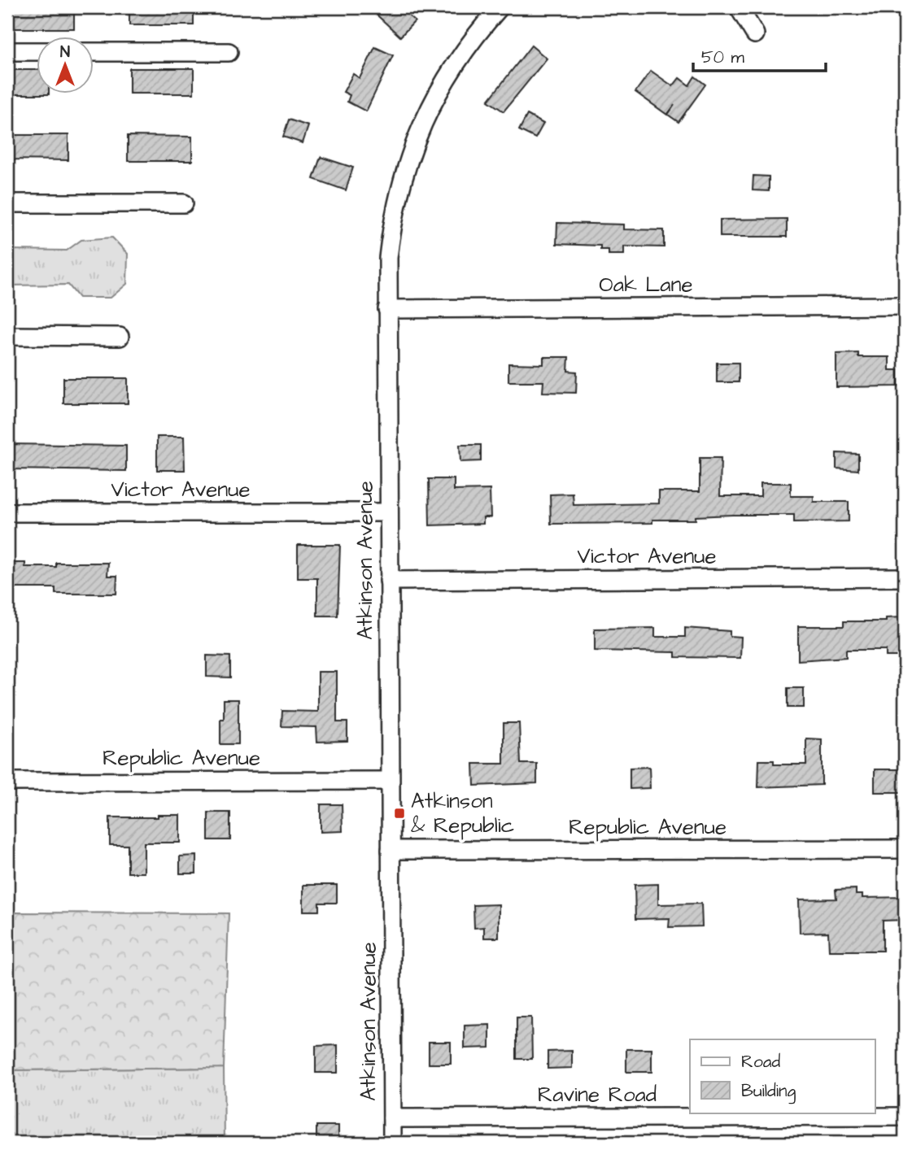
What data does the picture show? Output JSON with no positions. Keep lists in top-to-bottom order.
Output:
{
  "streets": {
    "street": [
      "Oak Lane",
      "Victor Avenue",
      "Atkinson Avenue",
      "Republic Avenue",
      "Ravine Road"
    ]
  },
  "crossings": [
    ["Oak Lane", "Atkinson Avenue"],
    ["Victor Avenue", "Atkinson Avenue"],
    ["Atkinson Avenue", "Republic Avenue"],
    ["Atkinson Avenue", "Ravine Road"]
  ],
  "places": {
    "transit": ["Atkinson & Republic"]
  },
  "legend": ["Road", "Building"],
  "scale_bar": "50 m",
  "north": "top"
}
